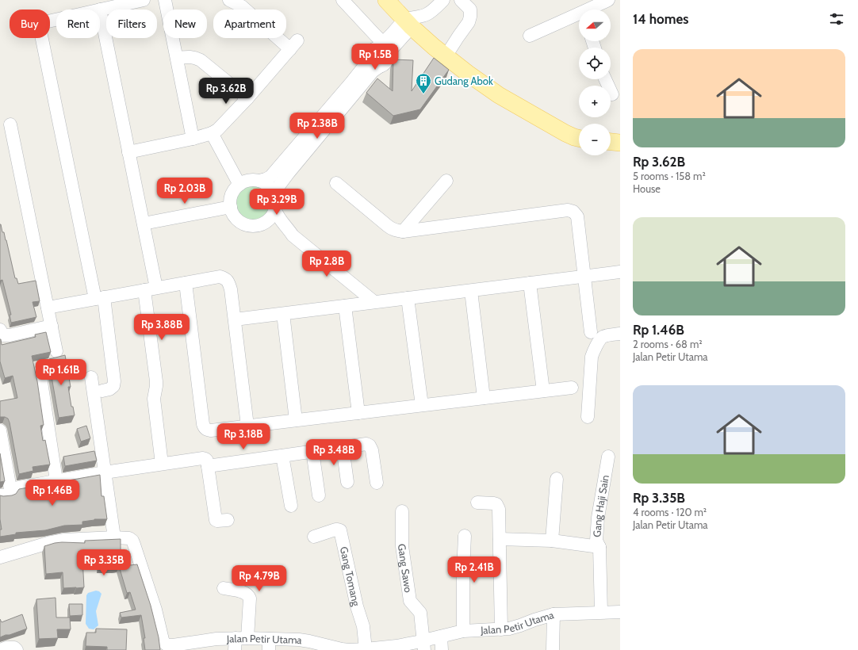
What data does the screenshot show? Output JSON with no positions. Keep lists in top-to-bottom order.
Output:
{
  "streets": {
    "street": [
      "Gang Haji Sain",
      "Gang Sawo",
      "Gang Tomang",
      "Jalan Petir Utama"
    ]
  },
  "crossings": [
    ["Gang Haji Sain", "Jalan Petir Utama"],
    ["Gang Sawo", "Jalan Petir Utama"],
    ["Gang Tomang", "Jalan Petir Utama"]
  ],
  "places": {
    "building": ["Gudang Abok"]
  },
  "north": "left",
  "page": {
    "heading": "14 homes",
    "map_buttons": ["+", "−"],
    "chip": [
      "Buy",
      "Rent",
      "Filters",
      "New",
      "Apartment"
    ],
    "list": [
      {
        "name": "Rp 3.62B",
        "note": "5 rooms · 158 m² · House"
      },
      {
        "name": "Rp 1.46B",
        "note": "2 rooms · 68 m² · Jalan Petir Utama"
      },
      {
        "name": "Rp 3.35B",
        "note": "4 rooms · 120 m² · Jalan Petir Utama"
      }
    ],
    "price": [
      "Rp 1.5B",
      "Rp 3.62B",
      "Rp 2.38B",
      "Rp 2.03B",
      "Rp 3.29B",
      "Rp 2.8B",
      "Rp 3.88B",
      "Rp 1.61B",
      "Rp 3.18B",
      "Rp 3.48B",
      "Rp 1.46B",
      "Rp 3.35B",
      "Rp 2.41B",
      "Rp 4.79B"
    ]
  }
}
